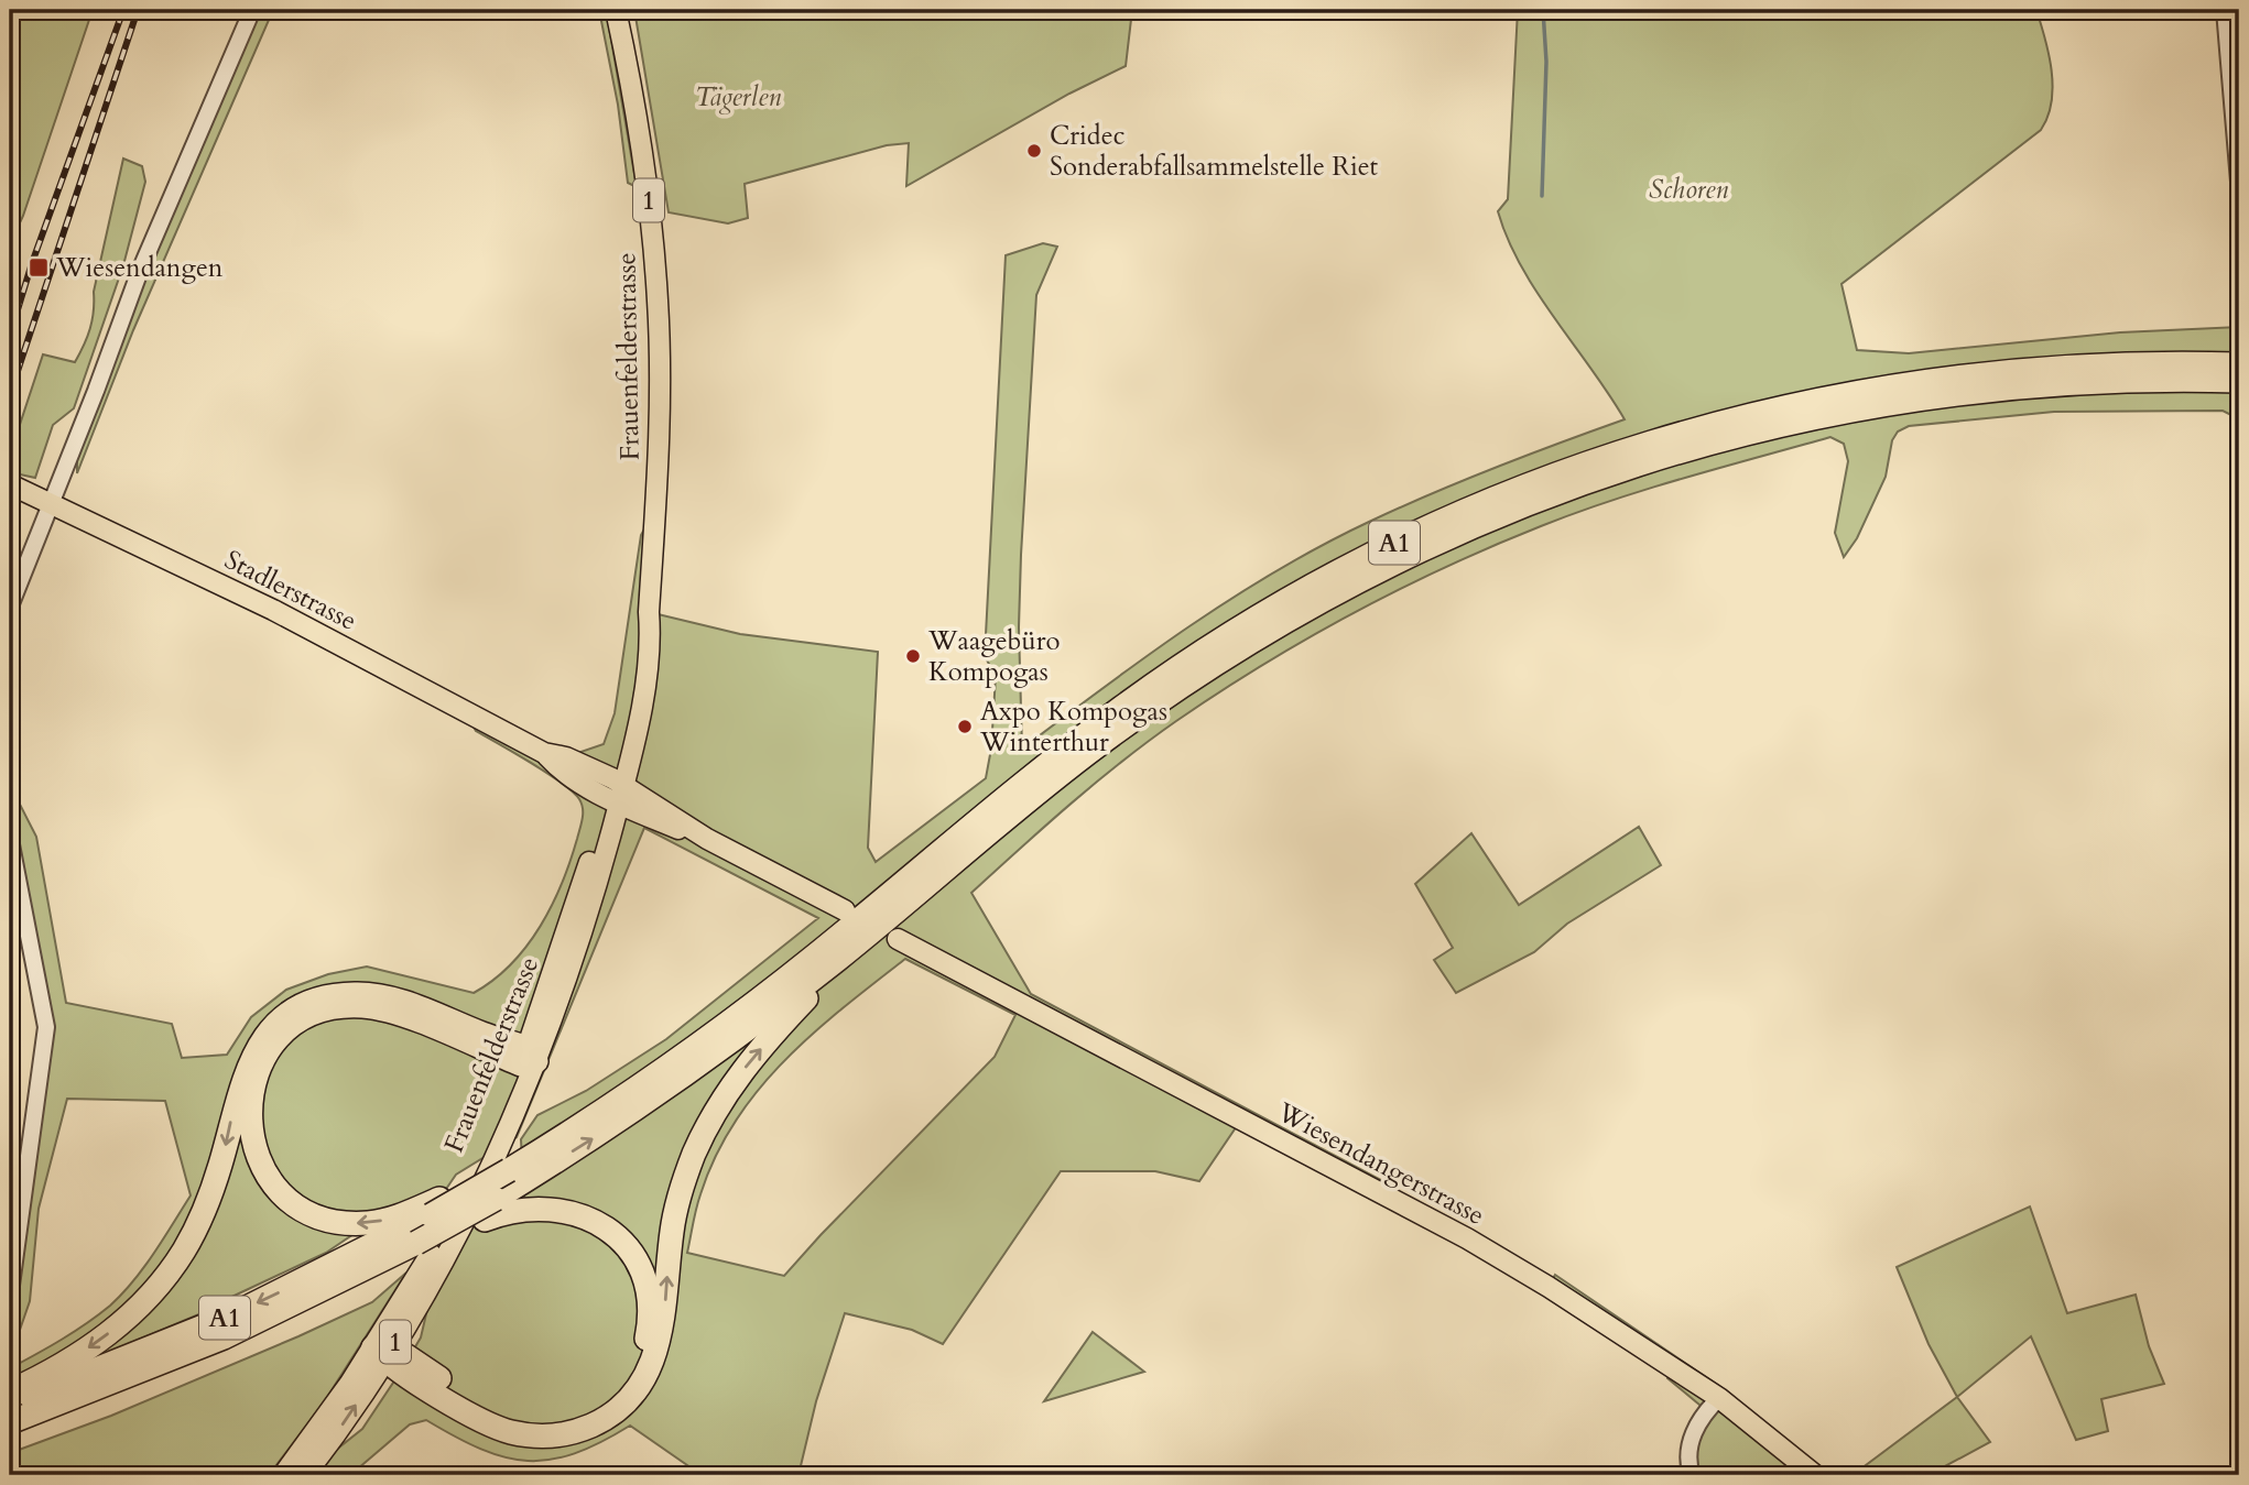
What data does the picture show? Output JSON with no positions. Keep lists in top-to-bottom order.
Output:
{
  "streets": {
    "highway": ["A1"],
    "main road": [
      "1",
      "Frauenfelderstrasse",
      "Stadlerstrasse",
      "Wiesendangerstrasse"
    ]
  },
  "crossings": [
    ["Frauenfelderstrasse", "Stadlerstrasse"]
  ],
  "parks": ["Tägerlen", "Schoren"],
  "places": {
    "other": ["Cridec Sonderabfallsammelstelle Riet", "Waagebüro Kompogas", "Axpo Kompogas Winterthur"],
    "transit": ["Wiesendangen"]
  }
}
